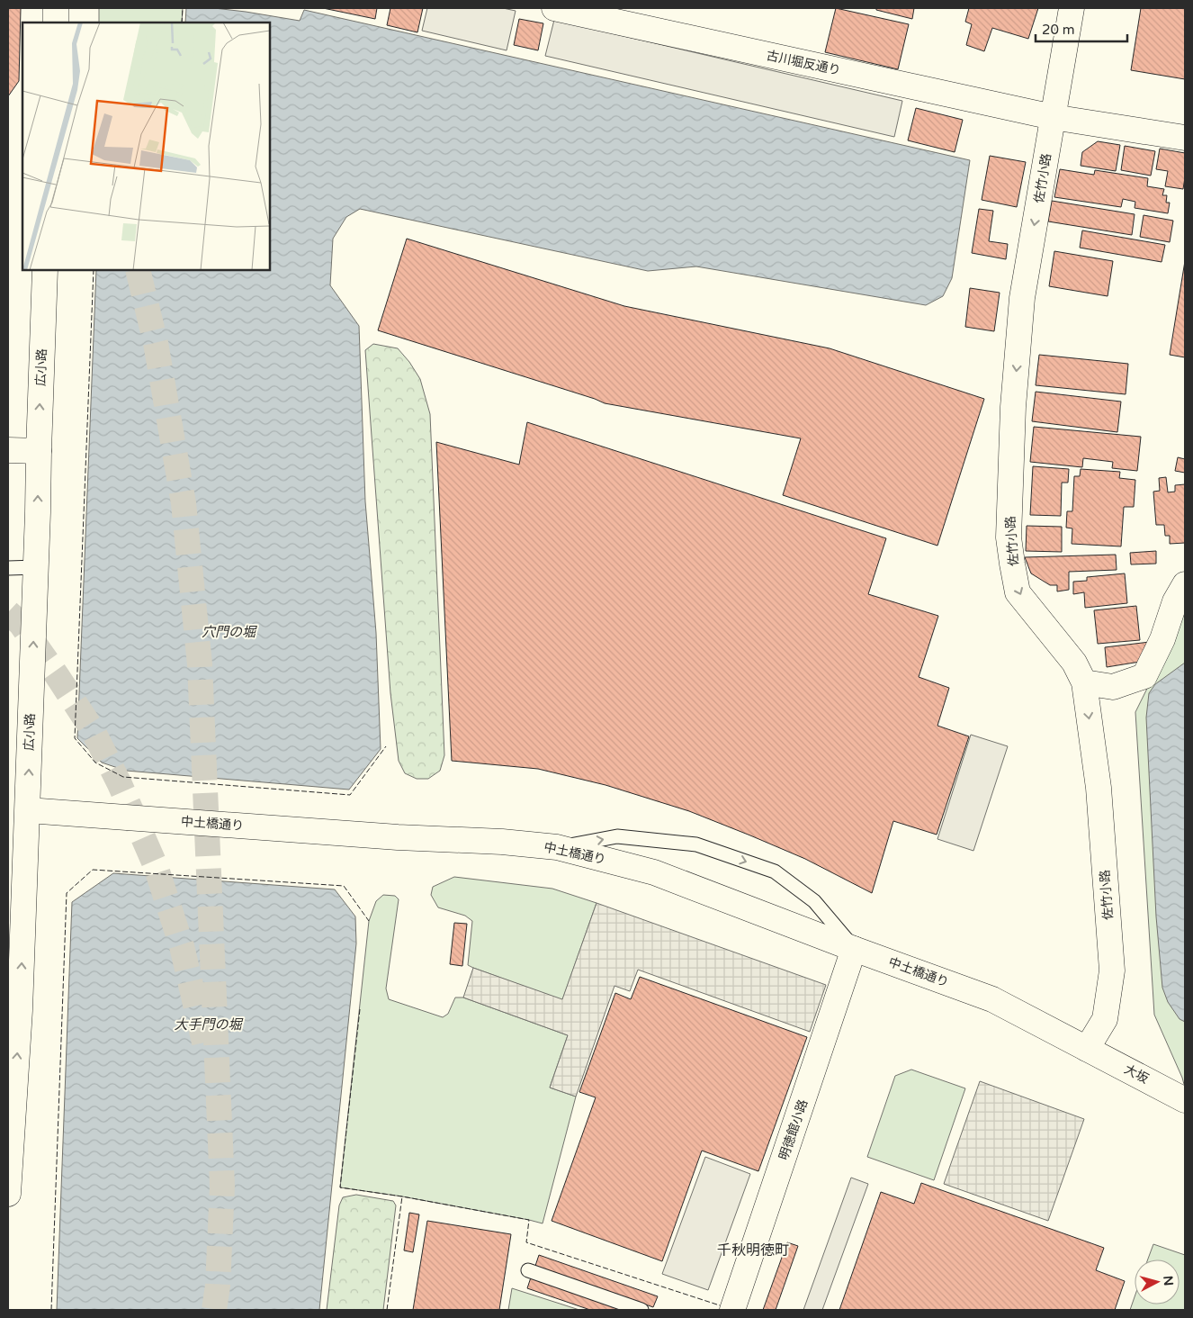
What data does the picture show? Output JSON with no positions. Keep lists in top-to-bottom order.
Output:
{
  "streets": {
    "street": [
      "古川堀反通り",
      "佐竹小路",
      "広小路",
      "中土橋通り",
      "大坂",
      "明徳館小路"
    ]
  },
  "crossings": [
    ["古川堀反通り", "佐竹小路"],
    ["佐竹小路", "中土橋通り"],
    ["佐竹小路", "大坂"],
    ["広小路", "中土橋通り"],
    ["中土橋通り", "大坂"],
    ["中土橋通り", "明徳館小路"]
  ],
  "one_way": ["佐竹小路", "広小路"],
  "districts": ["千秋明徳町"],
  "water": ["穴門の堀", "大手門の堀"],
  "scale_bar": "20 m",
  "north": "right"
}
